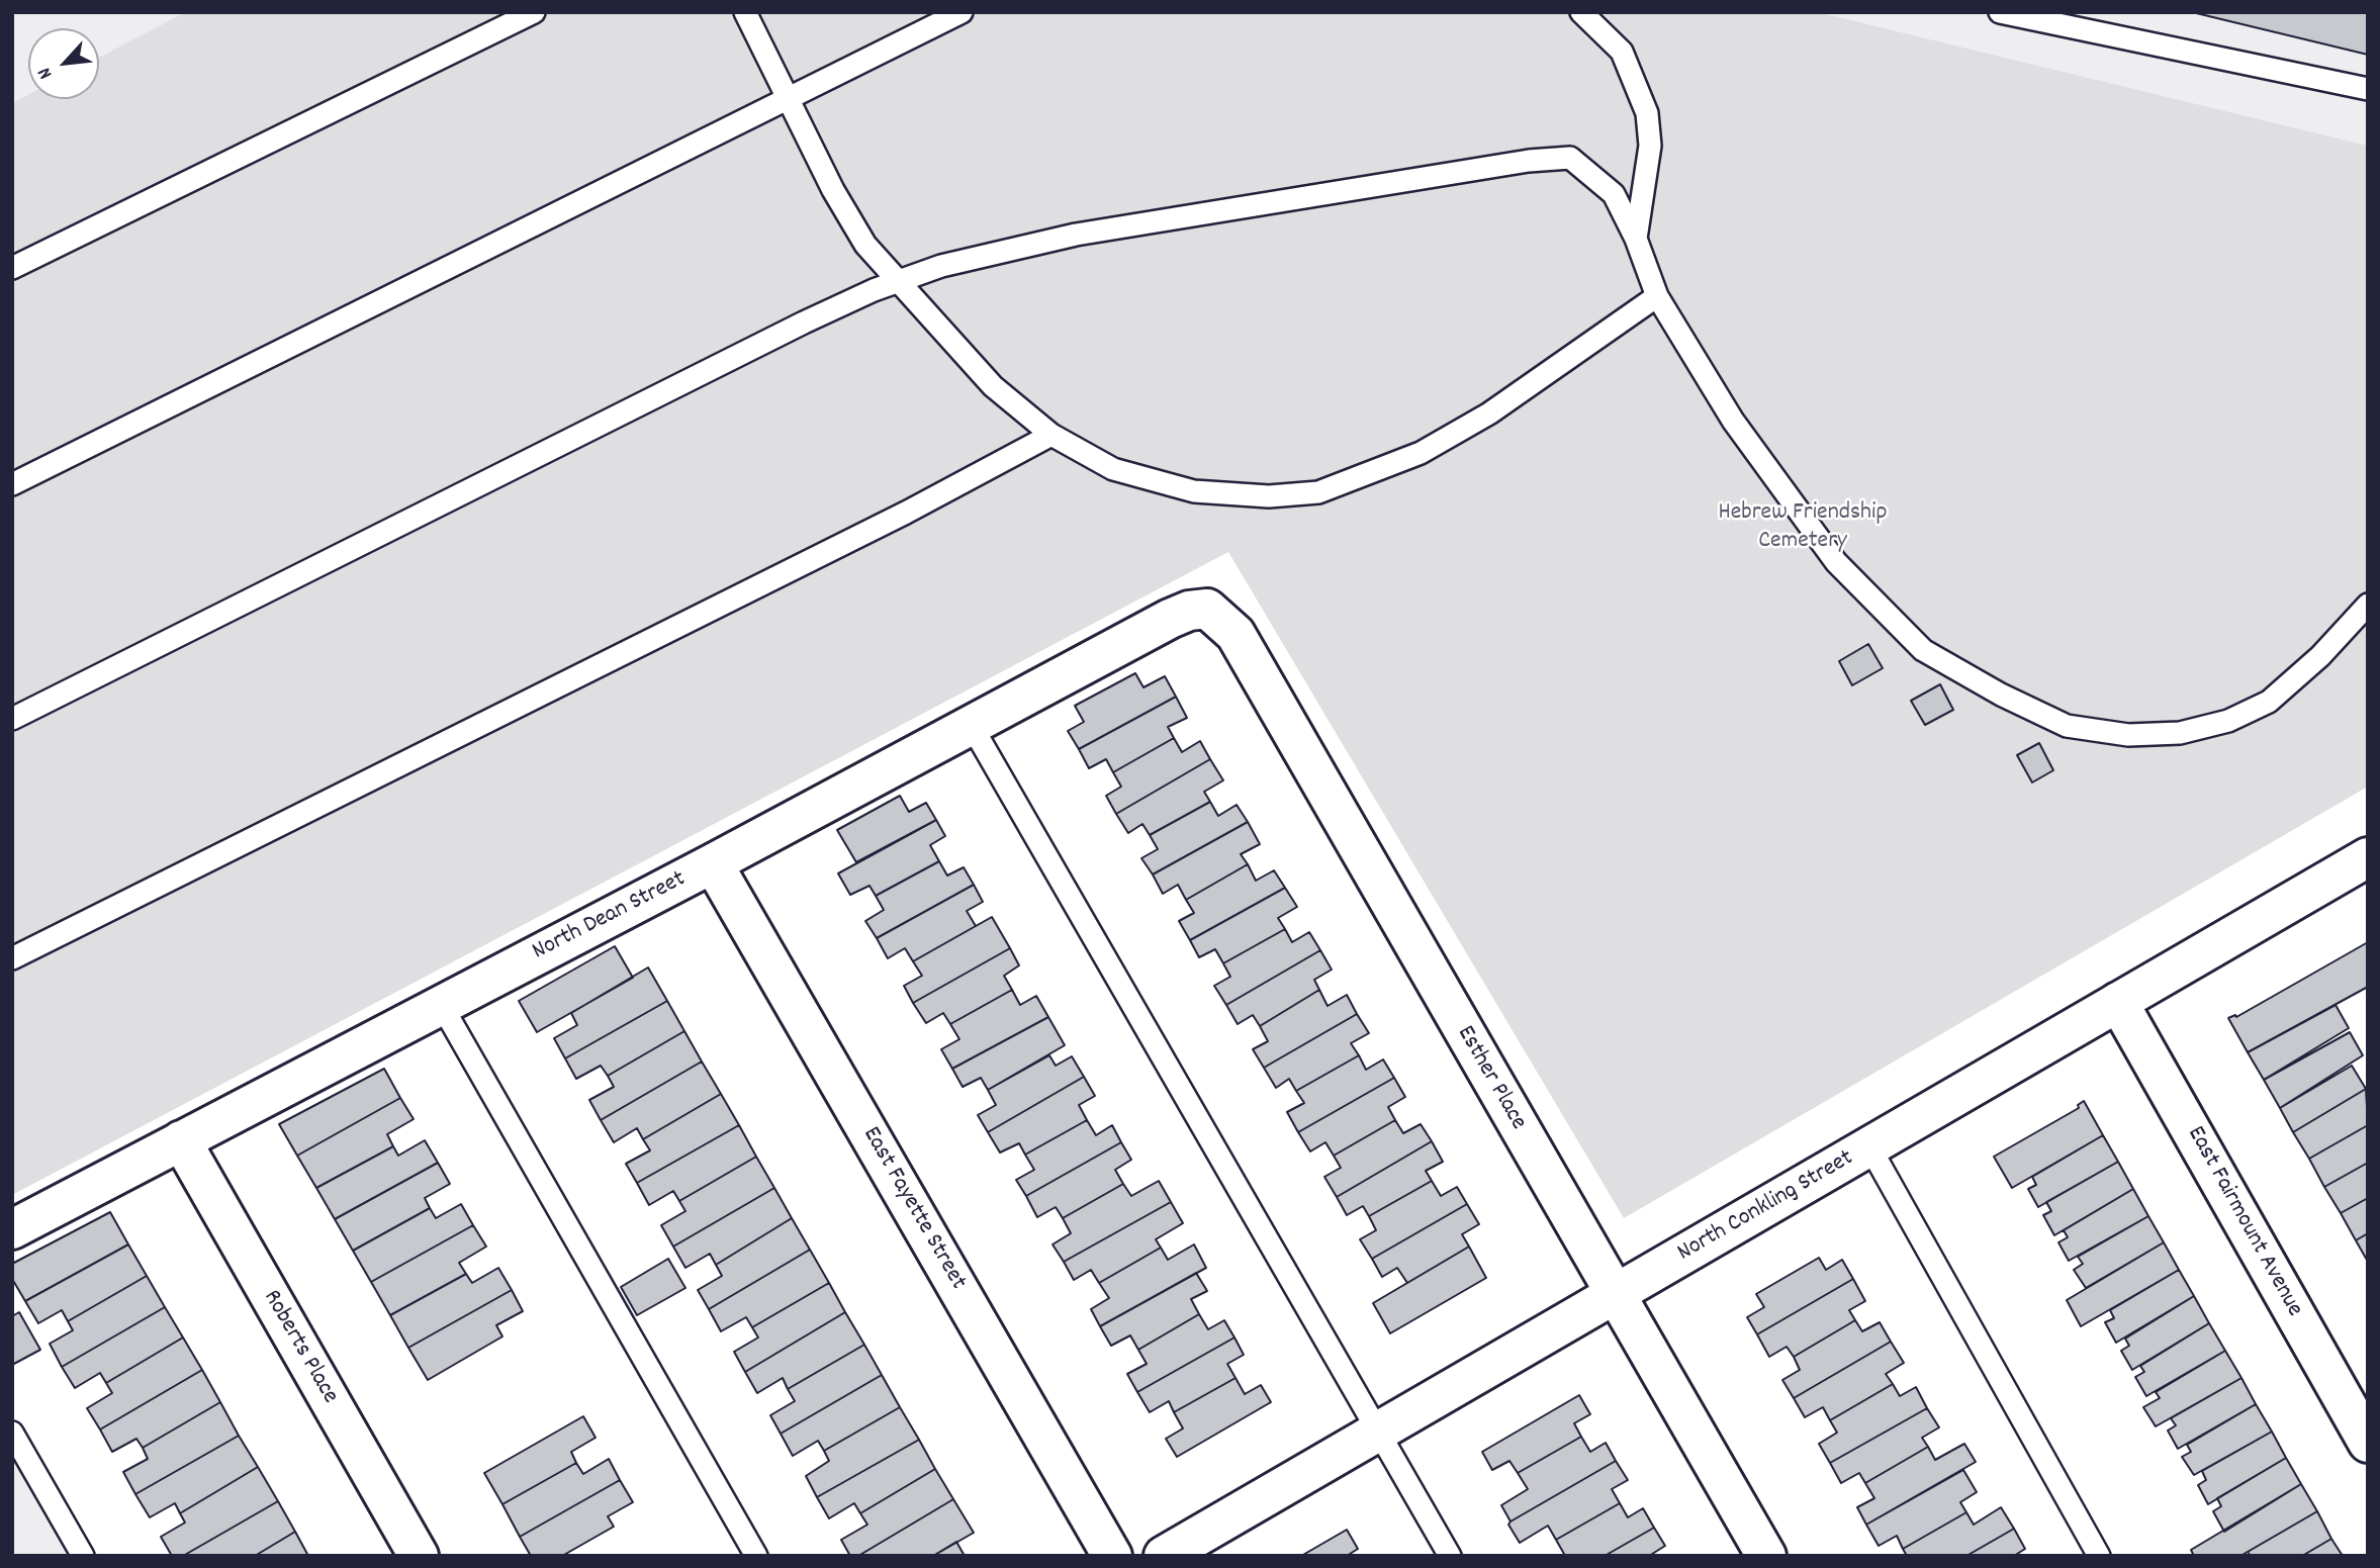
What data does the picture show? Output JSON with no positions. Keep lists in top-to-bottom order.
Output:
{
  "streets": {
    "street": [
      "North Dean Street",
      "Esther Place",
      "North Conkling Street",
      "East Fayette Street",
      "East Fairmount Avenue",
      "Roberts Place"
    ]
  },
  "crossings": [
    ["North Dean Street", "Esther Place"],
    ["North Dean Street", "East Fayette Street"],
    ["North Dean Street", "Roberts Place"],
    ["Esther Place", "North Conkling Street"],
    ["North Conkling Street", "East Fairmount Avenue"]
  ],
  "parks": ["Hebrew Friendship Cemetery"],
  "north": "bottom left"
}
